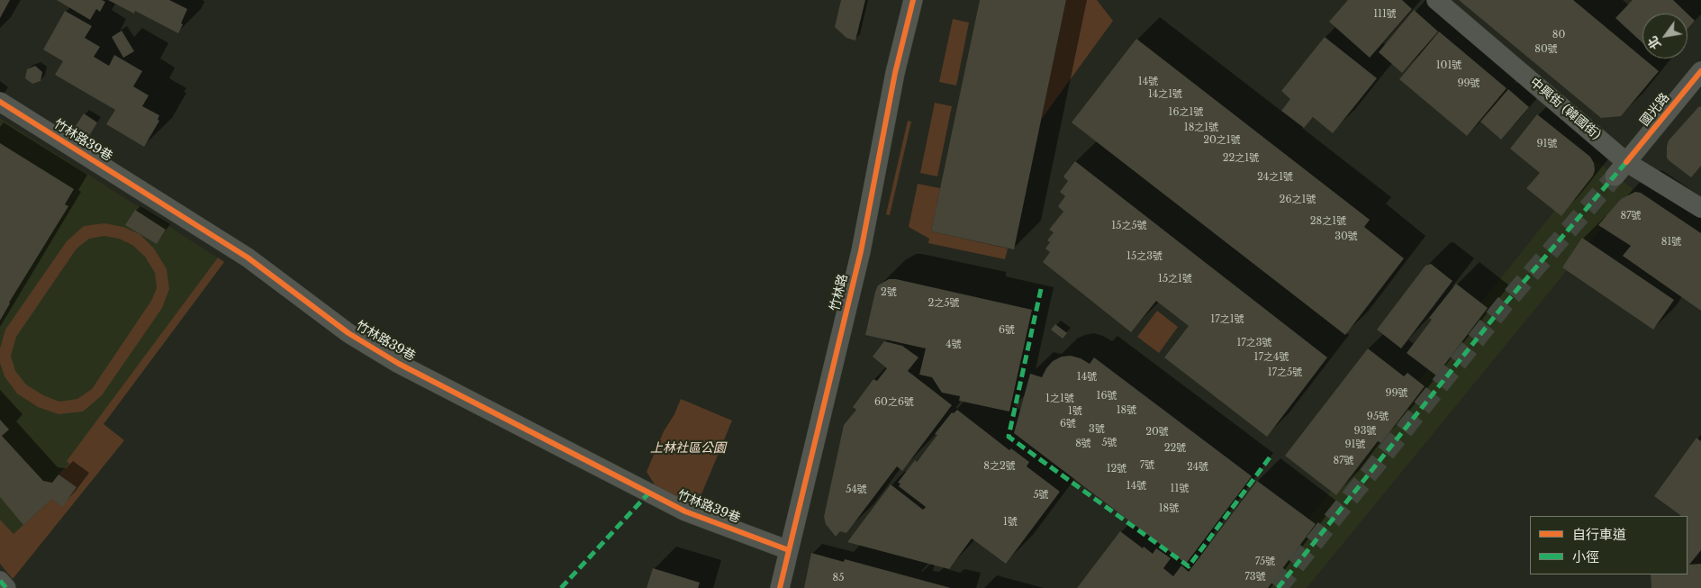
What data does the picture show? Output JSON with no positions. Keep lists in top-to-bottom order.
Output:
{
  "streets": {
    "street": [
      "中興街 (韓國街)",
      "國光路",
      "竹林路39巷",
      "竹林路"
    ]
  },
  "crossings": [
    ["中興街 (韓國街)", "國光路"],
    ["竹林路39巷", "竹林路"]
  ],
  "parks": ["上林社區公園"],
  "house_numbers": [
    "111號",
    "80",
    "80號",
    "101號",
    "14號",
    "99號",
    "14之1號",
    "16之1號",
    "18之1號",
    "20之1號",
    "91號",
    "22之1號",
    "24之1號",
    "26之1號",
    "87號",
    "28之1號",
    "15之5號",
    "30號",
    "81號",
    "15之3號",
    "15之1號",
    "2號",
    "2之5號",
    "17之1號",
    "6號",
    "17之3號",
    "4號",
    "17之4號",
    "17之5號",
    "14號",
    "99號",
    "16號",
    "1之1號",
    "60之6號",
    "18號",
    "1號",
    "95號",
    "6號",
    "3號",
    "93號",
    "20號",
    "5號",
    "8號",
    "91號",
    "22號",
    "87號",
    "7號",
    "8之2號",
    "24號",
    "12號",
    "14號",
    "11號",
    "54號",
    "5號",
    "18號",
    "1號",
    "75號",
    "73號",
    "85"
  ],
  "legend": ["自行車道", "小徑"],
  "north": "bottom left"
}
